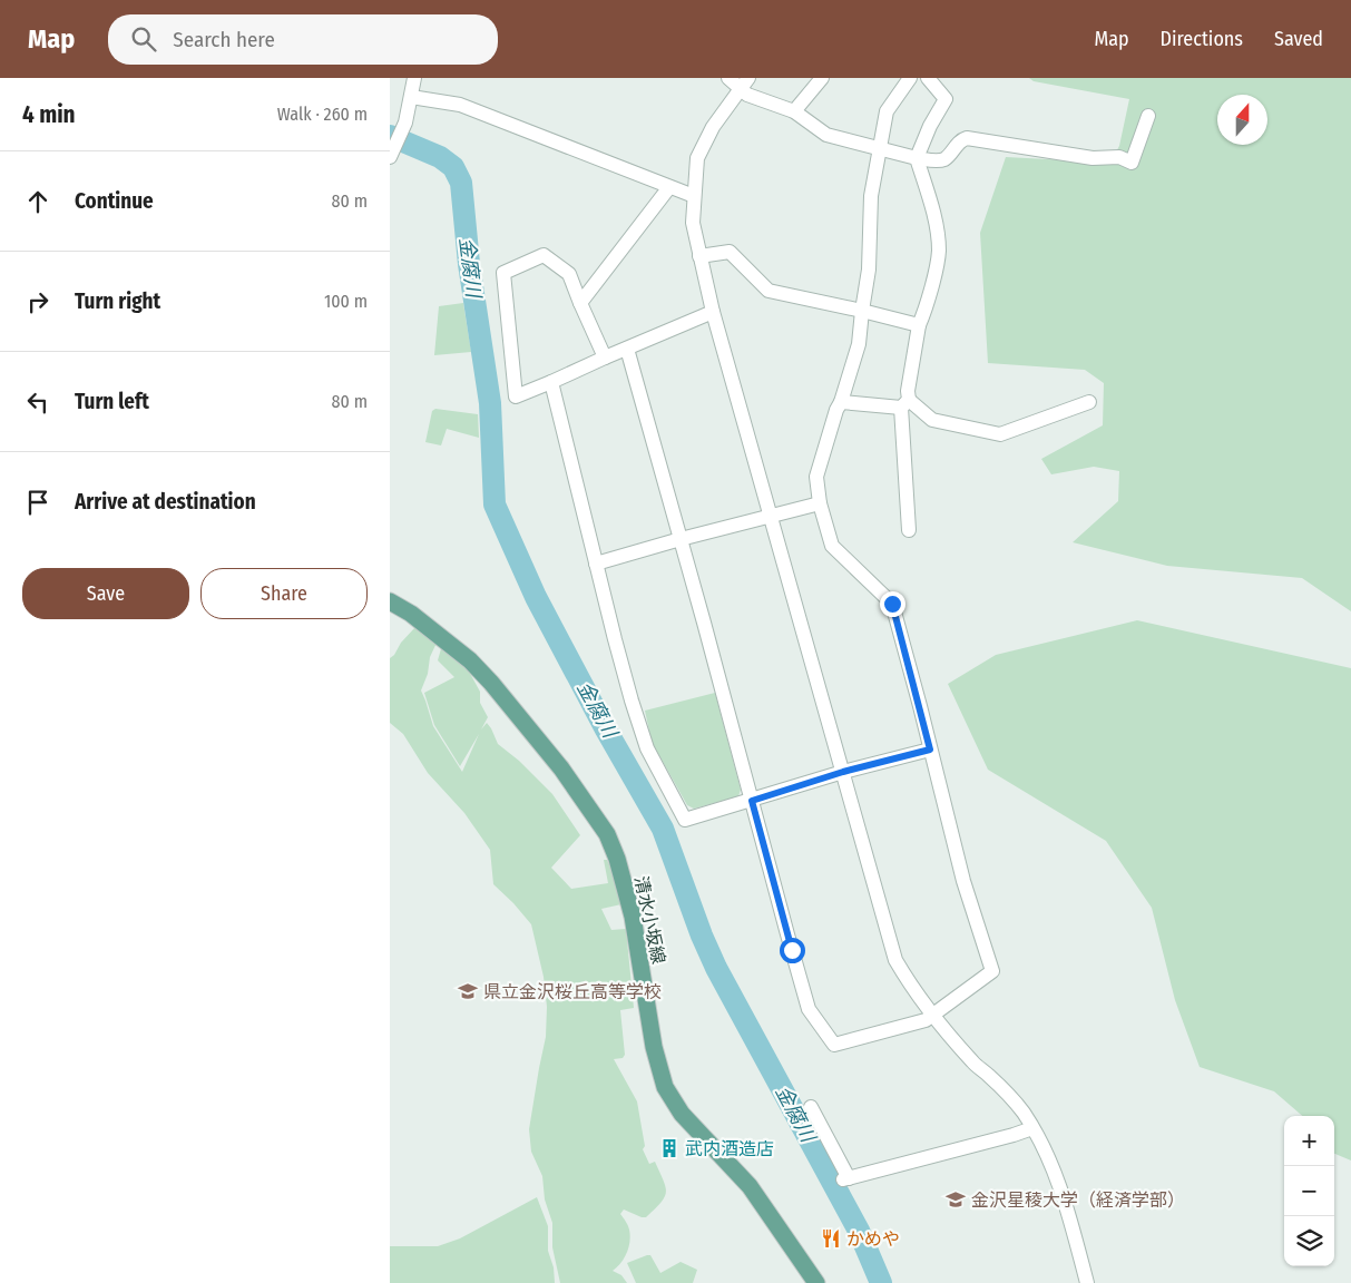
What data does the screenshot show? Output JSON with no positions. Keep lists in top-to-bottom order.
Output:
{
  "streets": {
    "main road": ["清水小坂線"]
  },
  "water": ["金腐川"],
  "places": {
    "school or university": ["県立金沢桜丘高等学校", "金沢星稜大学（経済学部）"],
    "building": ["武内酒造店"],
    "restaurant": ["かめや"]
  },
  "north": "top",
  "page": {
    "header": "Map",
    "search": "Search here",
    "nav": ["Map", "Directions", "Saved"],
    "heading": ["4 min", "Walk · 260 m"],
    "list": [
      ["Continue", "80 m"],
      ["Turn right", "100 m"],
      ["Turn left", "80 m"],
      "Arrive at destination"
    ],
    "buttons": ["Save", "Share"],
    "map_buttons": ["+", "−"]
  }
}
